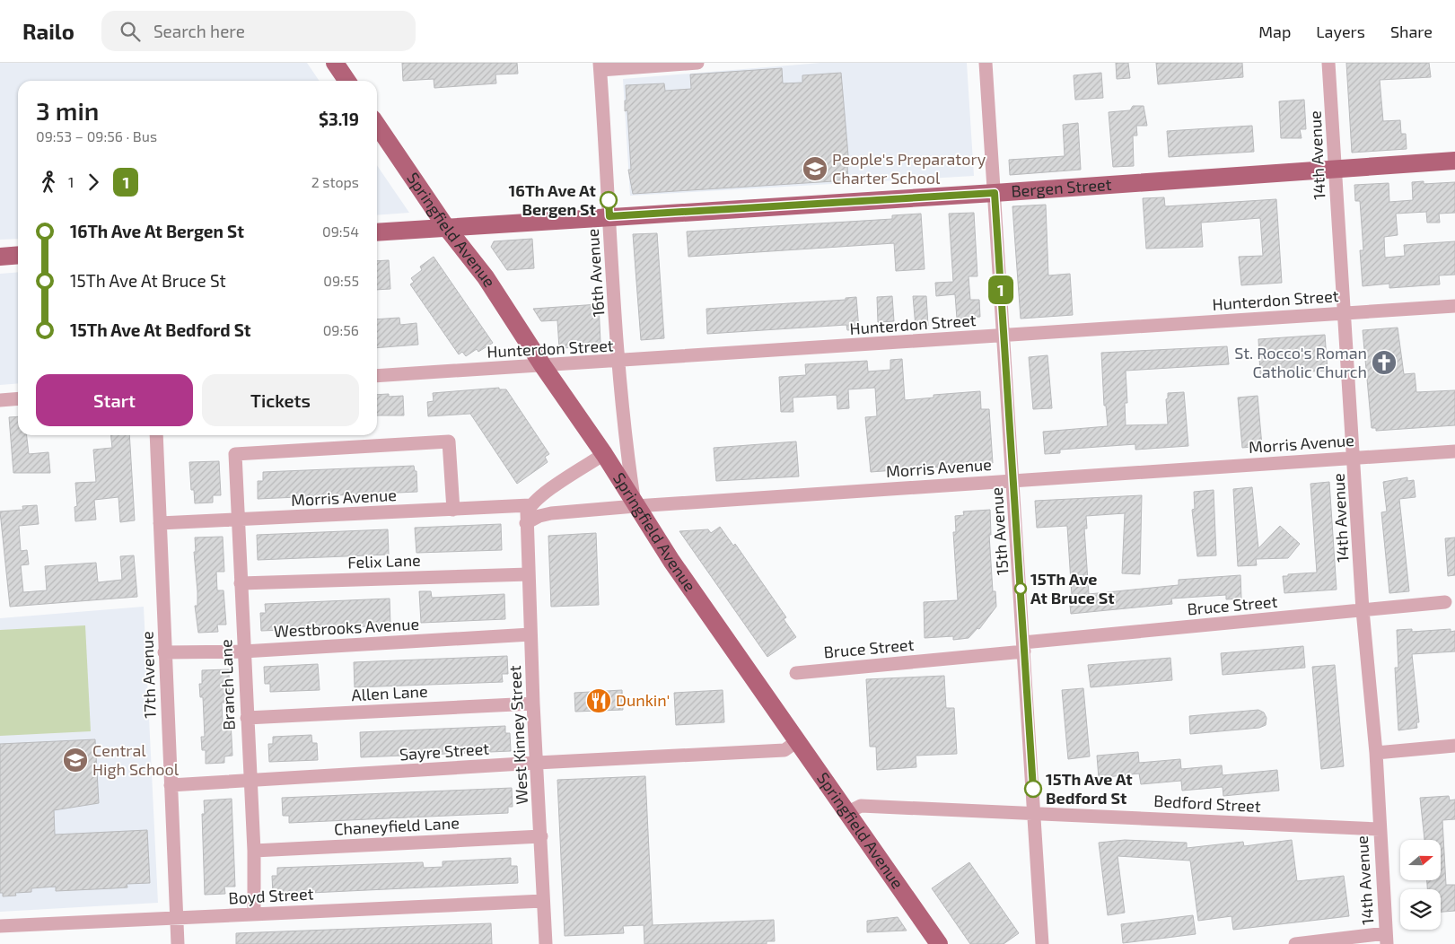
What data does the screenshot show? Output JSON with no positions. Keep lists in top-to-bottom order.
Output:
{
  "streets": {
    "main road": ["Bergen Street", "Springfield Avenue"],
    "street": [
      "14th Avenue",
      "16th Avenue",
      "Hunterdon Street",
      "Morris Avenue",
      "15th Avenue",
      "Felix Lane",
      "Bruce Street",
      "Westbrooks Avenue",
      "17th Avenue",
      "Branch Lane",
      "Allen Lane",
      "West Kinney Street",
      "Sayre Street",
      "Bedford Street",
      "Chaneyfield Lane",
      "Boyd Street"
    ]
  },
  "crossings": [
    ["14th Avenue", "Bergen Street"],
    ["14th Avenue", "Hunterdon Street"],
    ["14th Avenue", "Morris Avenue"],
    ["14th Avenue", "Bruce Street"],
    ["14th Avenue", "Bedford Street"],
    ["Bergen Street", "Springfield Avenue"],
    ["Bergen Street", "16th Avenue"],
    ["Bergen Street", "15th Avenue"],
    ["Springfield Avenue", "16th Avenue"],
    ["Springfield Avenue", "Hunterdon Street"],
    ["Springfield Avenue", "Morris Avenue"],
    ["Springfield Avenue", "Sayre Street"],
    ["Springfield Avenue", "Bedford Street"],
    ["16th Avenue", "Hunterdon Street"],
    ["16th Avenue", "Morris Avenue"],
    ["Hunterdon Street", "15th Avenue"],
    ["Morris Avenue", "15th Avenue"],
    ["Morris Avenue", "17th Avenue"],
    ["Morris Avenue", "Branch Lane"],
    ["Morris Avenue", "West Kinney Street"],
    ["15th Avenue", "Bruce Street"],
    ["15th Avenue", "Bedford Street"],
    ["Felix Lane", "Branch Lane"],
    ["Felix Lane", "West Kinney Street"],
    ["Westbrooks Avenue", "17th Avenue"],
    ["Westbrooks Avenue", "Branch Lane"],
    ["Westbrooks Avenue", "West Kinney Street"],
    ["17th Avenue", "Sayre Street"],
    ["17th Avenue", "Boyd Street"],
    ["Branch Lane", "Allen Lane"],
    ["Branch Lane", "Sayre Street"],
    ["Branch Lane", "Chaneyfield Lane"],
    ["Branch Lane", "Boyd Street"],
    ["Allen Lane", "West Kinney Street"],
    ["West Kinney Street", "Sayre Street"],
    ["West Kinney Street", "Chaneyfield Lane"],
    ["West Kinney Street", "Boyd Street"]
  ],
  "places": {
    "school or university": ["People's Preparatory Charter School", "Central High School"],
    "other": ["16Th Ave At Bergen St", "15Th Ave At Bruce St", "15Th Ave At Bedford St"],
    "church": ["St. Rocco's Roman Catholic Church"],
    "restaurant": ["Dunkin'"]
  },
  "lines": ["bus line 1"],
  "north": "right",
  "page": {
    "header": "Railo",
    "search": "Search here",
    "nav": ["Map", "Layers", "Share"],
    "on_map": "1",
    "heading": ["3 min", "09:53 – 09:56 · Bus", "$3.19"],
    "legs": ["1", "1", "2 stops"],
    "list": [
      {
        "name": "16Th Ave At Bergen St",
        "value": "09:54"
      },
      {
        "name": "15Th Ave At Bruce St",
        "value": "09:55"
      },
      {
        "name": "15Th Ave At Bedford St",
        "value": "09:56"
      }
    ],
    "buttons": ["Start", "Tickets"]
  }
}
